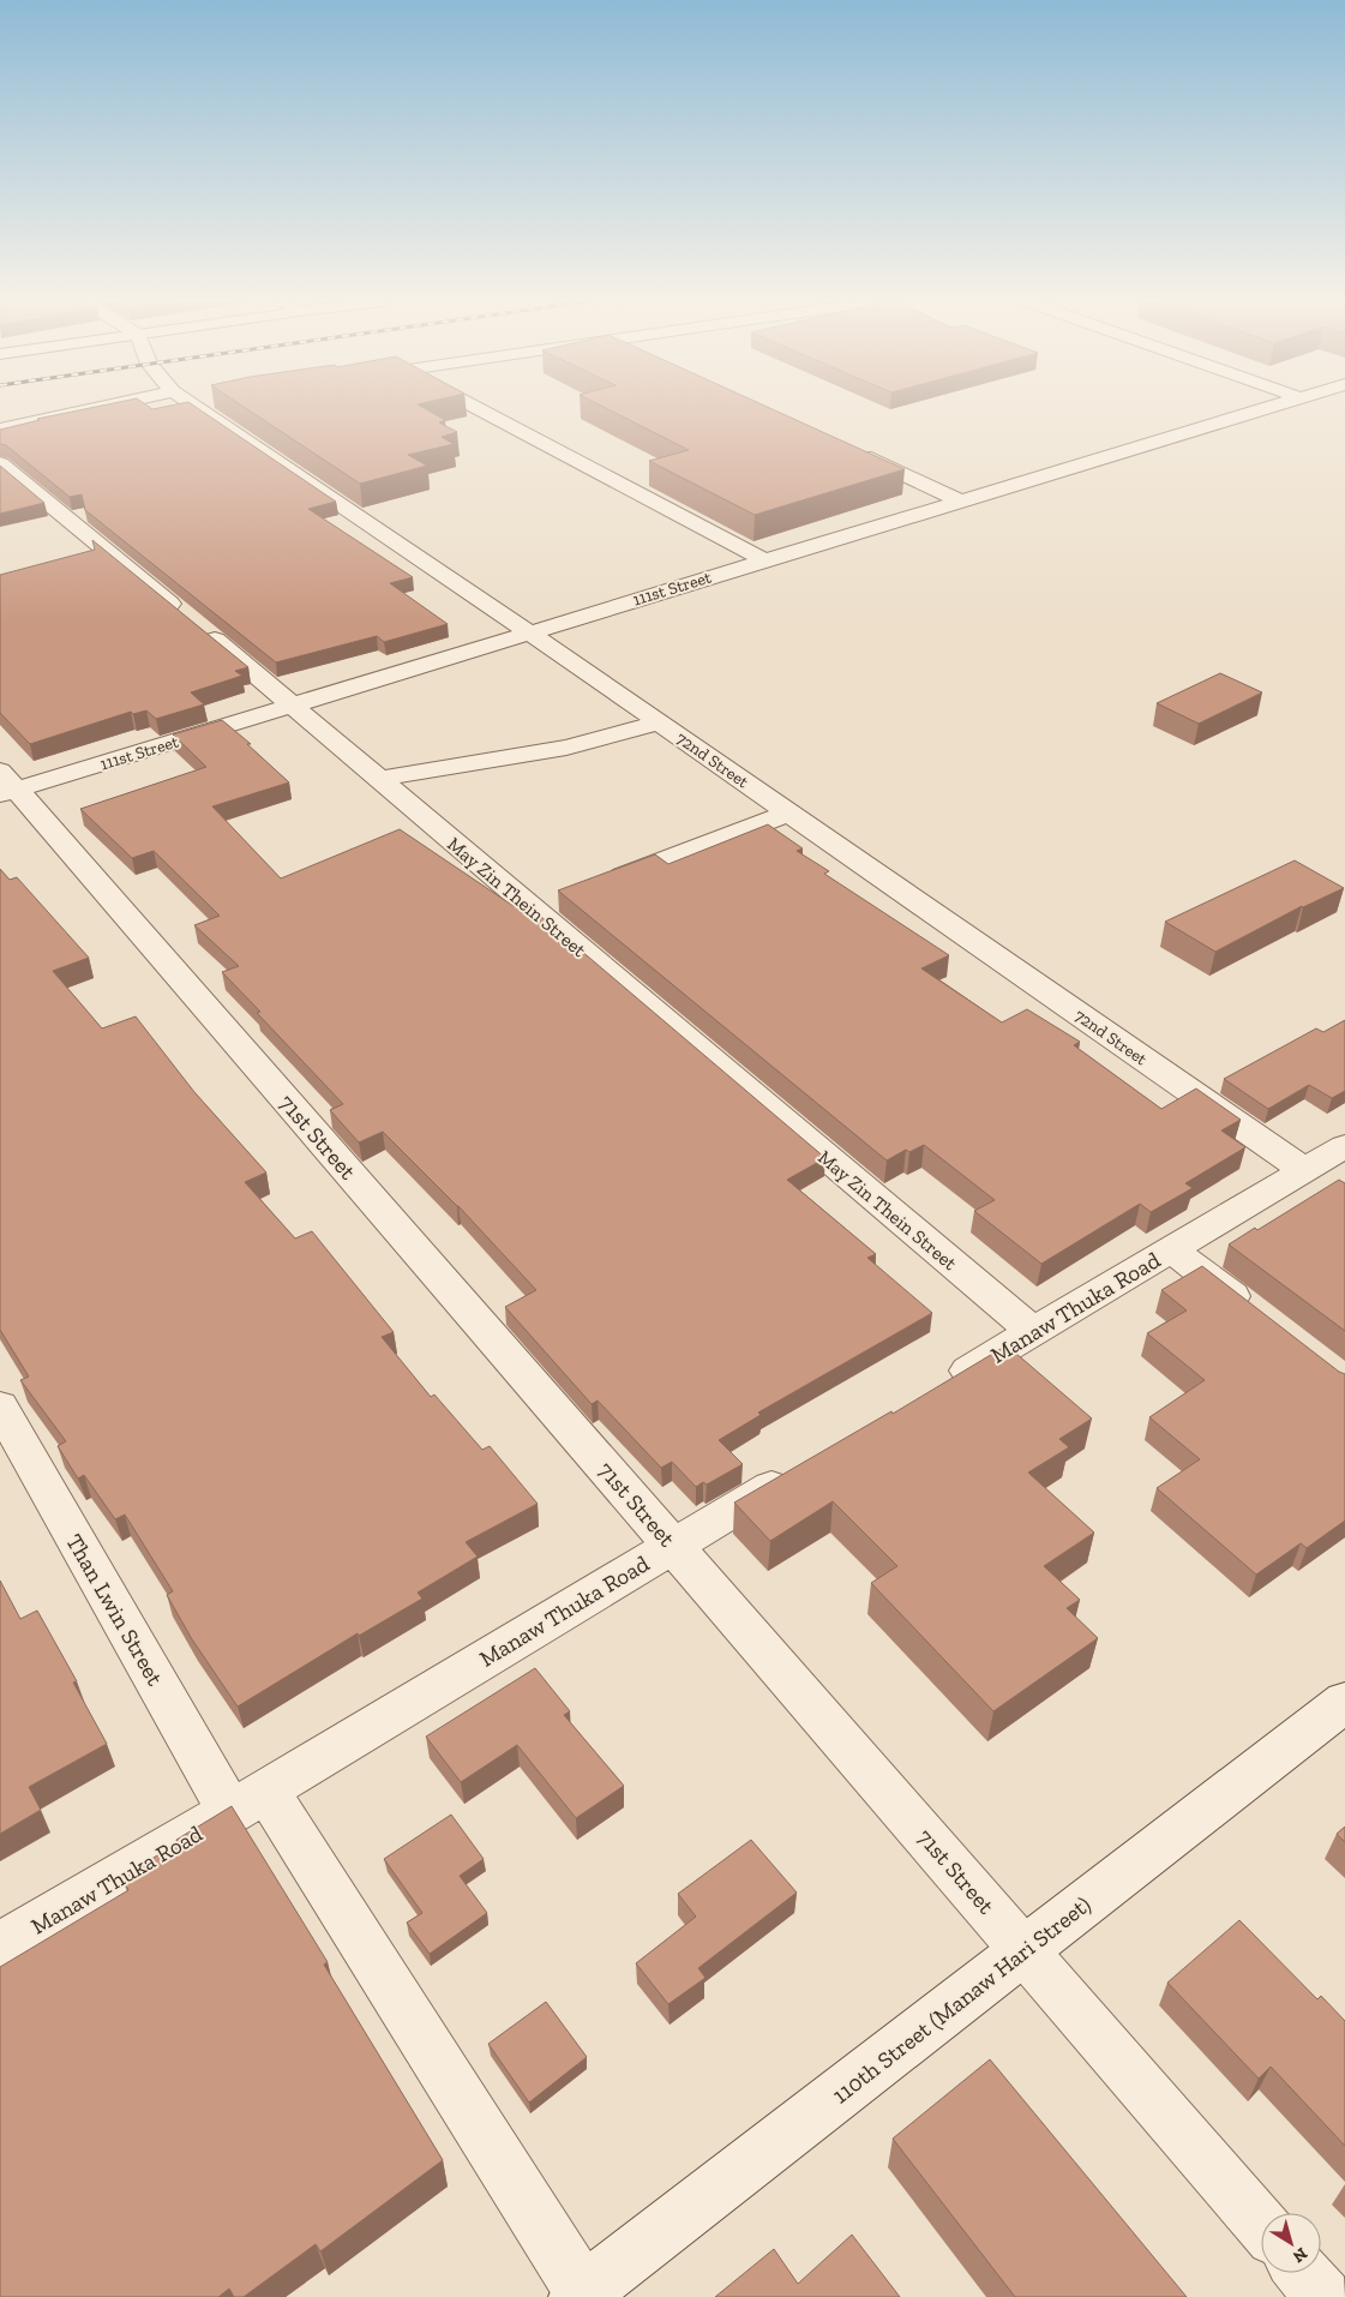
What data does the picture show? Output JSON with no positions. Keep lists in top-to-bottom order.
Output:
{
  "streets": {
    "street": [
      "111st Street",
      "72nd Street",
      "May Zin Thein Street",
      "71st Street",
      "Manaw Thuka Road",
      "Than Lwin Street",
      "110th Street (Manaw Hari Street)"
    ]
  },
  "crossings": [
    ["111st Street", "72nd Street"],
    ["111st Street", "May Zin Thein Street"],
    ["111st Street", "71st Street"],
    ["72nd Street", "Manaw Thuka Road"],
    ["May Zin Thein Street", "Manaw Thuka Road"],
    ["71st Street", "Manaw Thuka Road"],
    ["71st Street", "110th Street (Manaw Hari Street)"],
    ["Manaw Thuka Road", "Than Lwin Street"],
    ["Than Lwin Street", "110th Street (Manaw Hari Street)"]
  ],
  "north": "bottom right"
}
